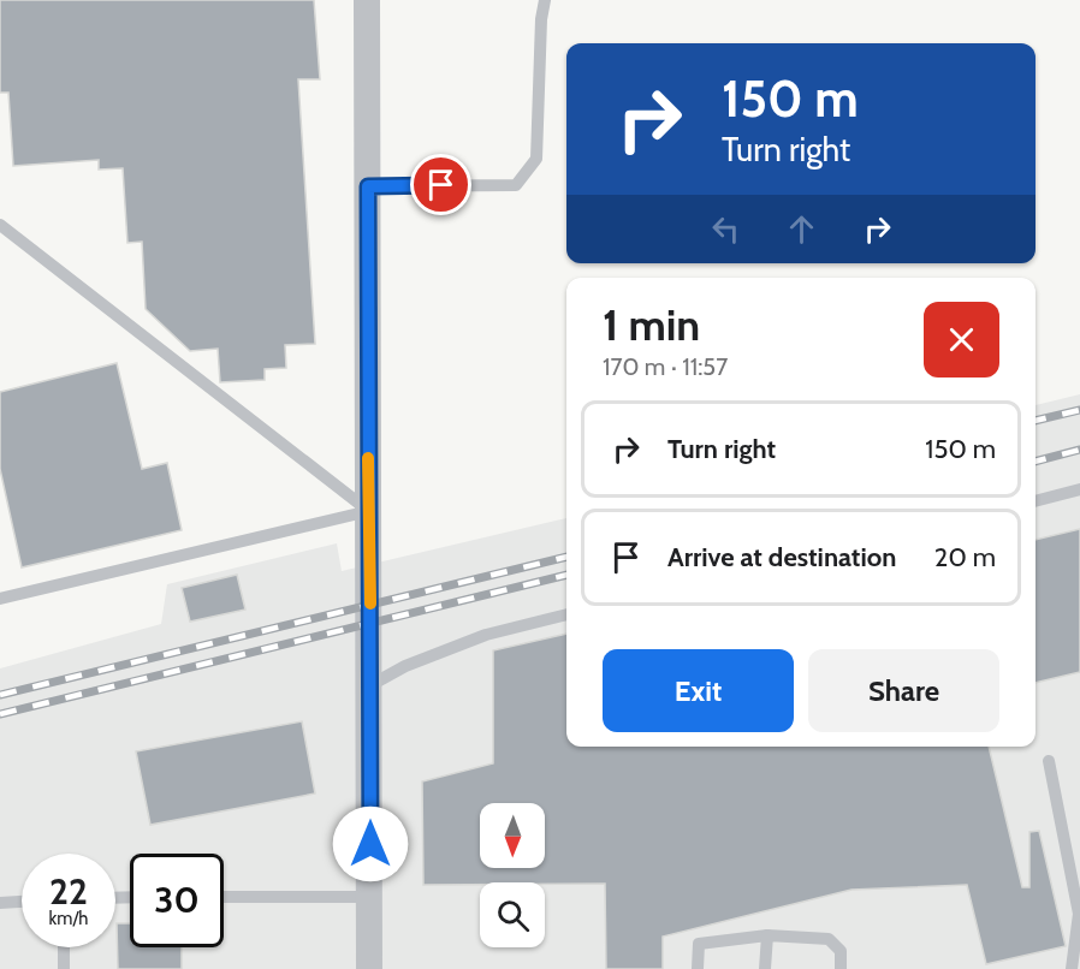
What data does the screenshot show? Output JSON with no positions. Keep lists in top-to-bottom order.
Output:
{
  "north": "bottom",
  "page": {
    "turn": ["150 m", "Turn right"],
    "heading": ["1 min", "170 m · 11:57"],
    "list": [
      {
        "name": "Turn right",
        "value": "150 m"
      },
      {
        "name": "Arrive at destination",
        "value": "20 m"
      }
    ],
    "buttons": ["Exit", "Share"],
    "speed": "22 km/h",
    "limit": "30"
  }
}
